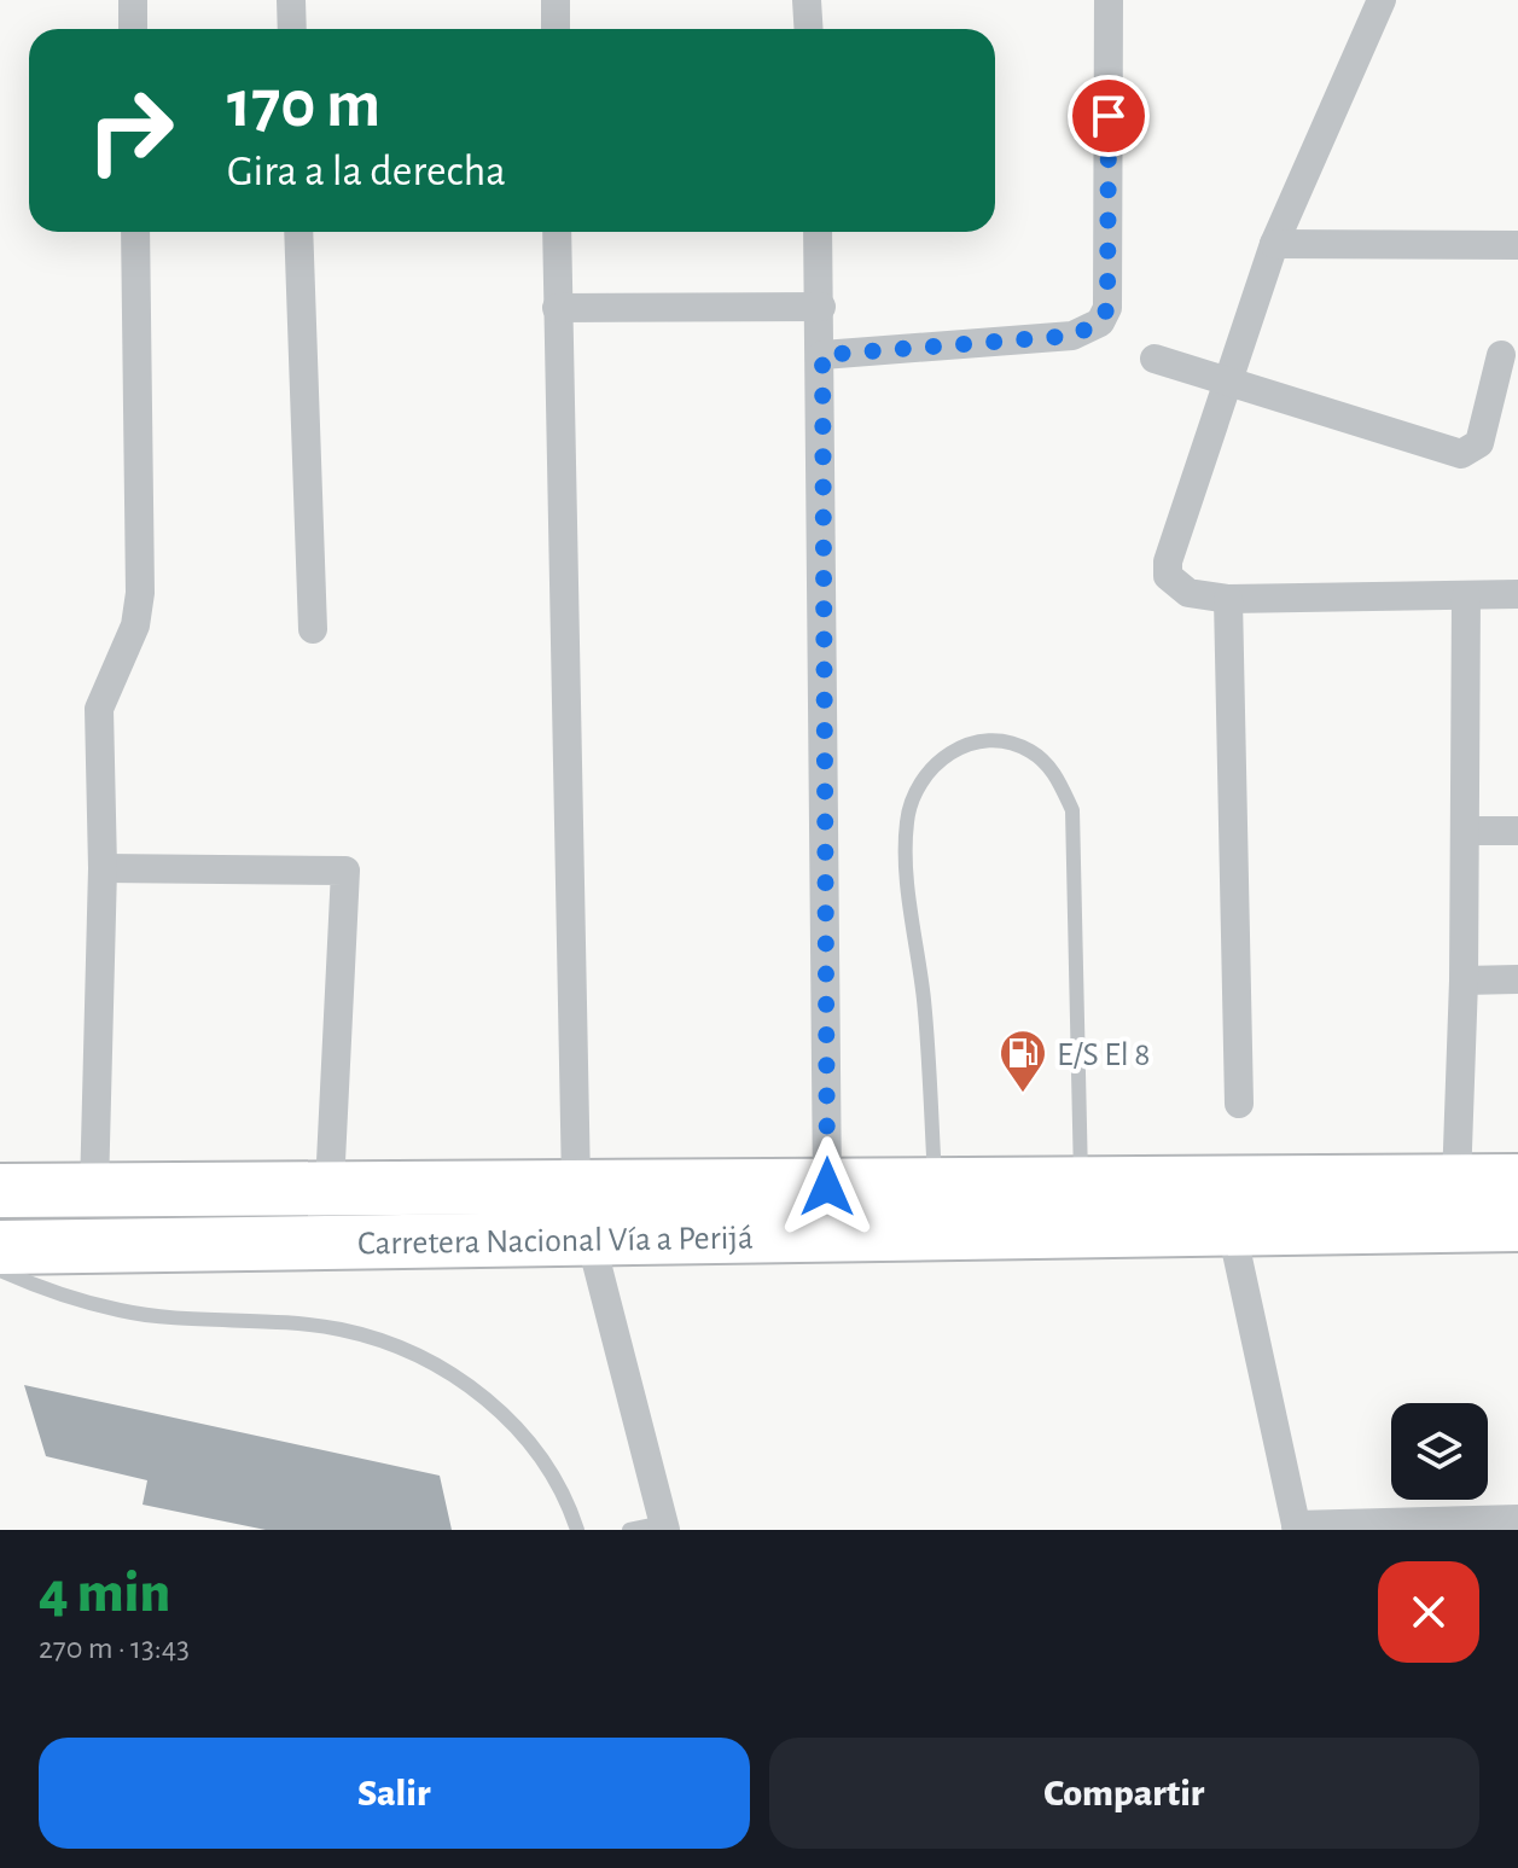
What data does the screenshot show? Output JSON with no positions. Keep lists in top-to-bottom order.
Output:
{
  "streets": {
    "highway": ["Carretera Nacional Vía a Perijá"]
  },
  "places": {
    "fuel station": ["E/S El 8"]
  },
  "page": {
    "turn": ["170 m", "Gira a la derecha"],
    "heading": ["4 min", "270 m · 13:43"],
    "buttons": ["Salir", "Compartir"]
  }
}
